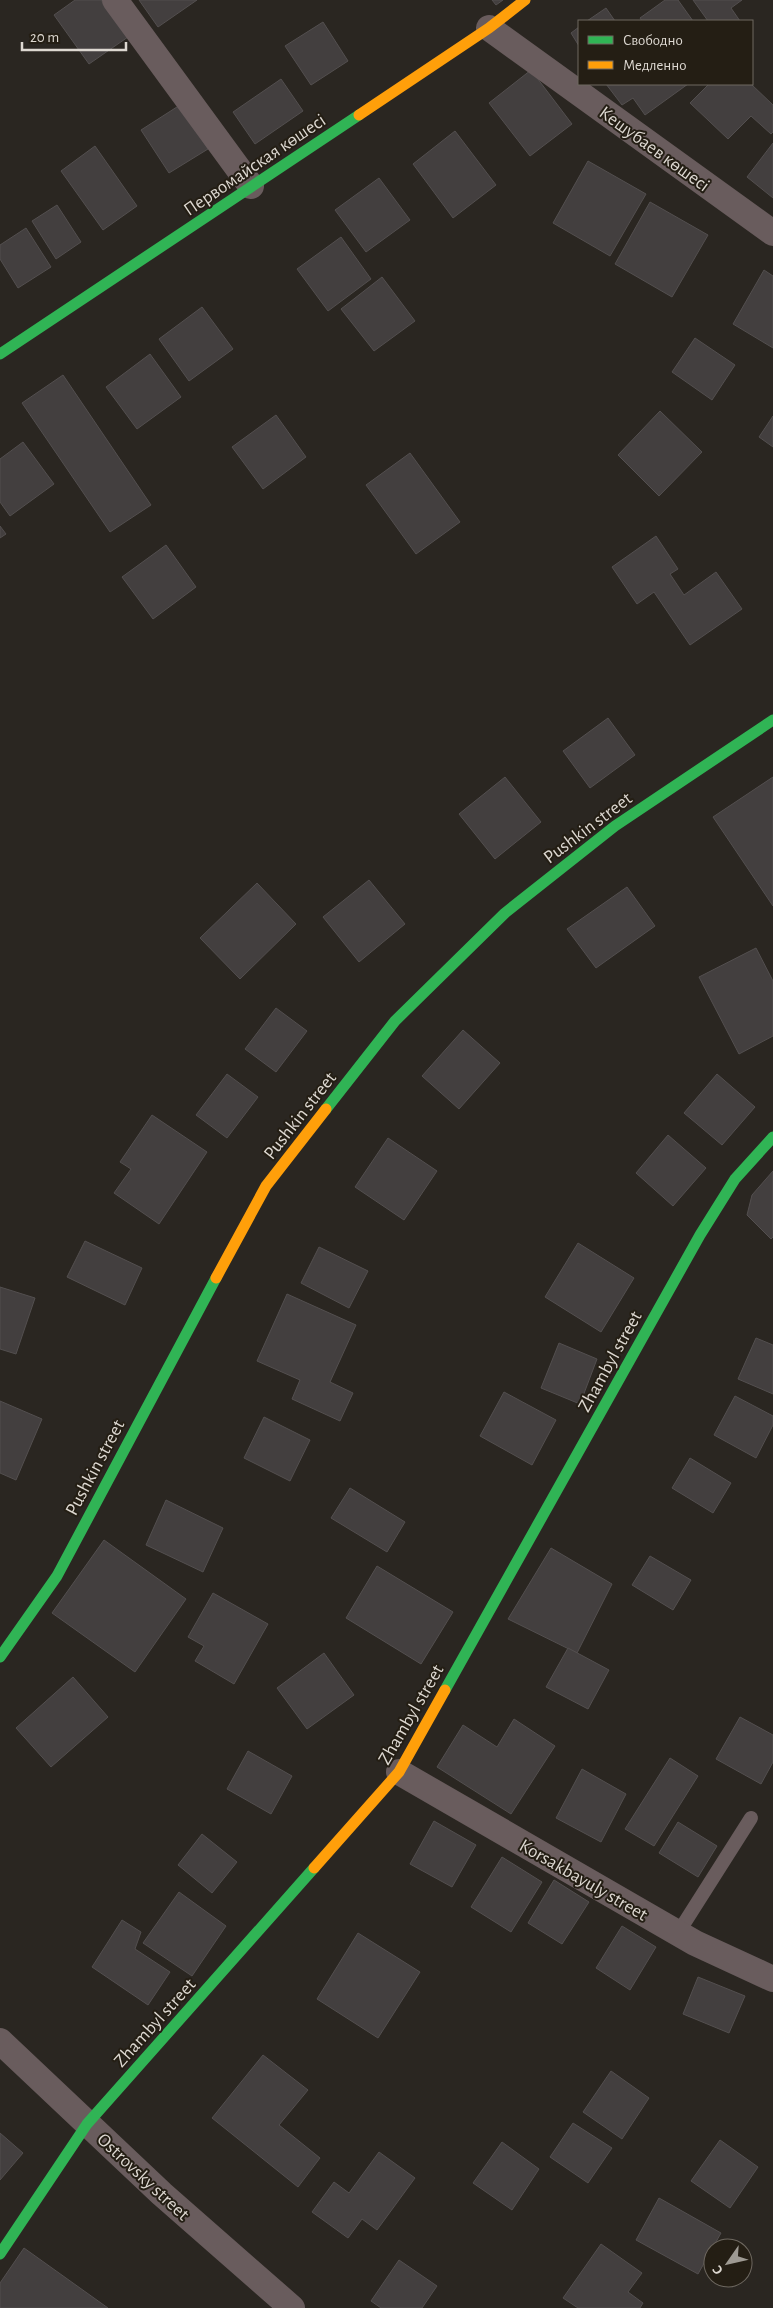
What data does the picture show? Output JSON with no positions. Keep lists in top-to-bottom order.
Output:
{
  "streets": {
    "street": [
      "Кешубаев көшесі",
      "Первомайская көшесі",
      "Pushkin street",
      "Zhambyl street",
      "Korsakbayuly street",
      "Ostrovsky street"
    ]
  },
  "crossings": [
    ["Кешубаев көшесі", "Первомайская көшесі"],
    ["Zhambyl street", "Korsakbayuly street"],
    ["Zhambyl street", "Ostrovsky street"]
  ],
  "legend": ["Свободно", "Медленно"],
  "scale_bar": "20 m",
  "north": "bottom left"
}
